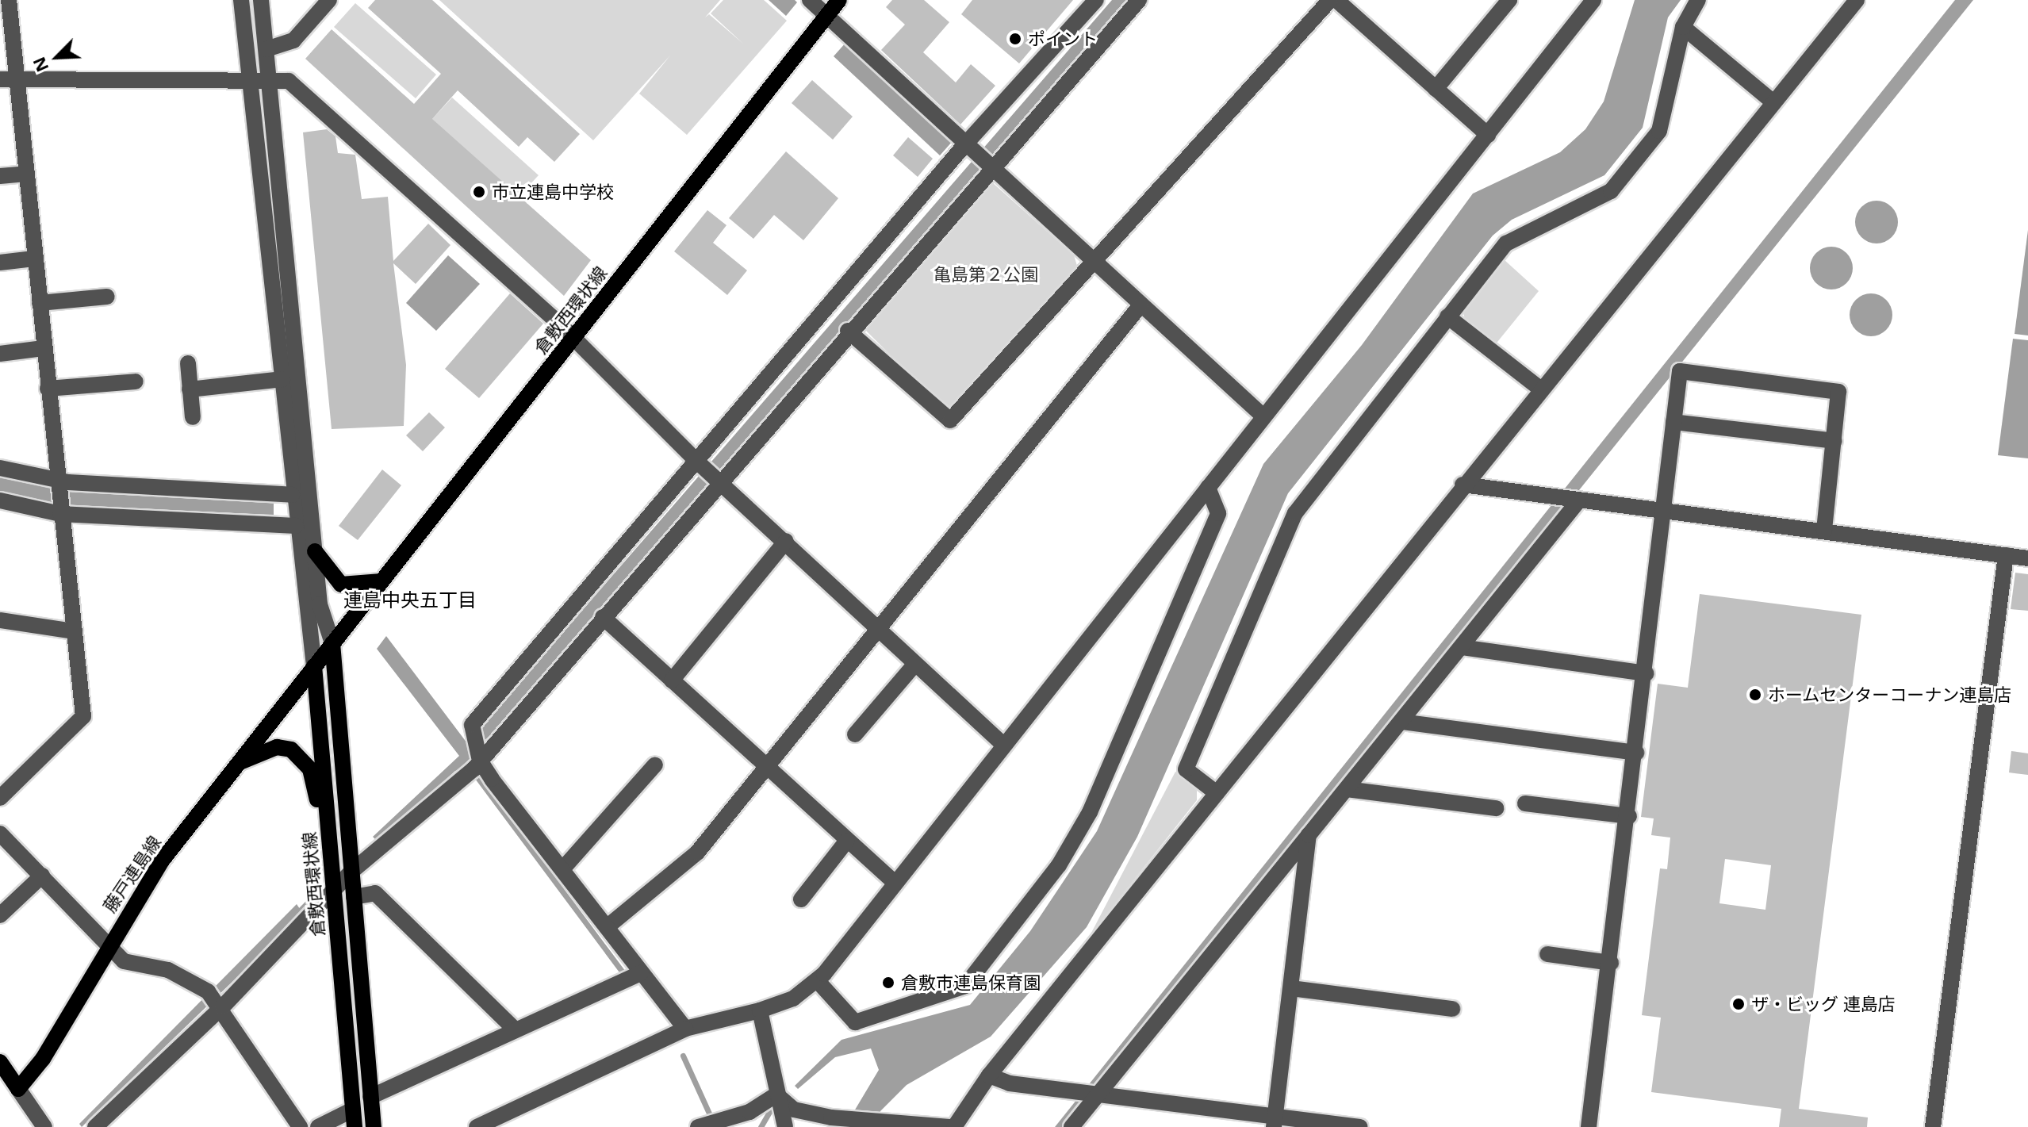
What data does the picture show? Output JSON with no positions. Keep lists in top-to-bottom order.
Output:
{
  "streets": {
    "main road": ["倉敷西環状線", "藤戸連島線"]
  },
  "crossings": [
    ["倉敷西環状線", "藤戸連島線"]
  ],
  "districts": ["連島中央五丁目"],
  "parks": ["亀島第２公園"],
  "places": [
    "ポイント",
    "市立連島中学校",
    "ホームセンターコーナン連島店",
    "倉敷市連島保育園",
    "ザ・ビッグ 連島店"
  ],
  "north": "bottom left"
}
